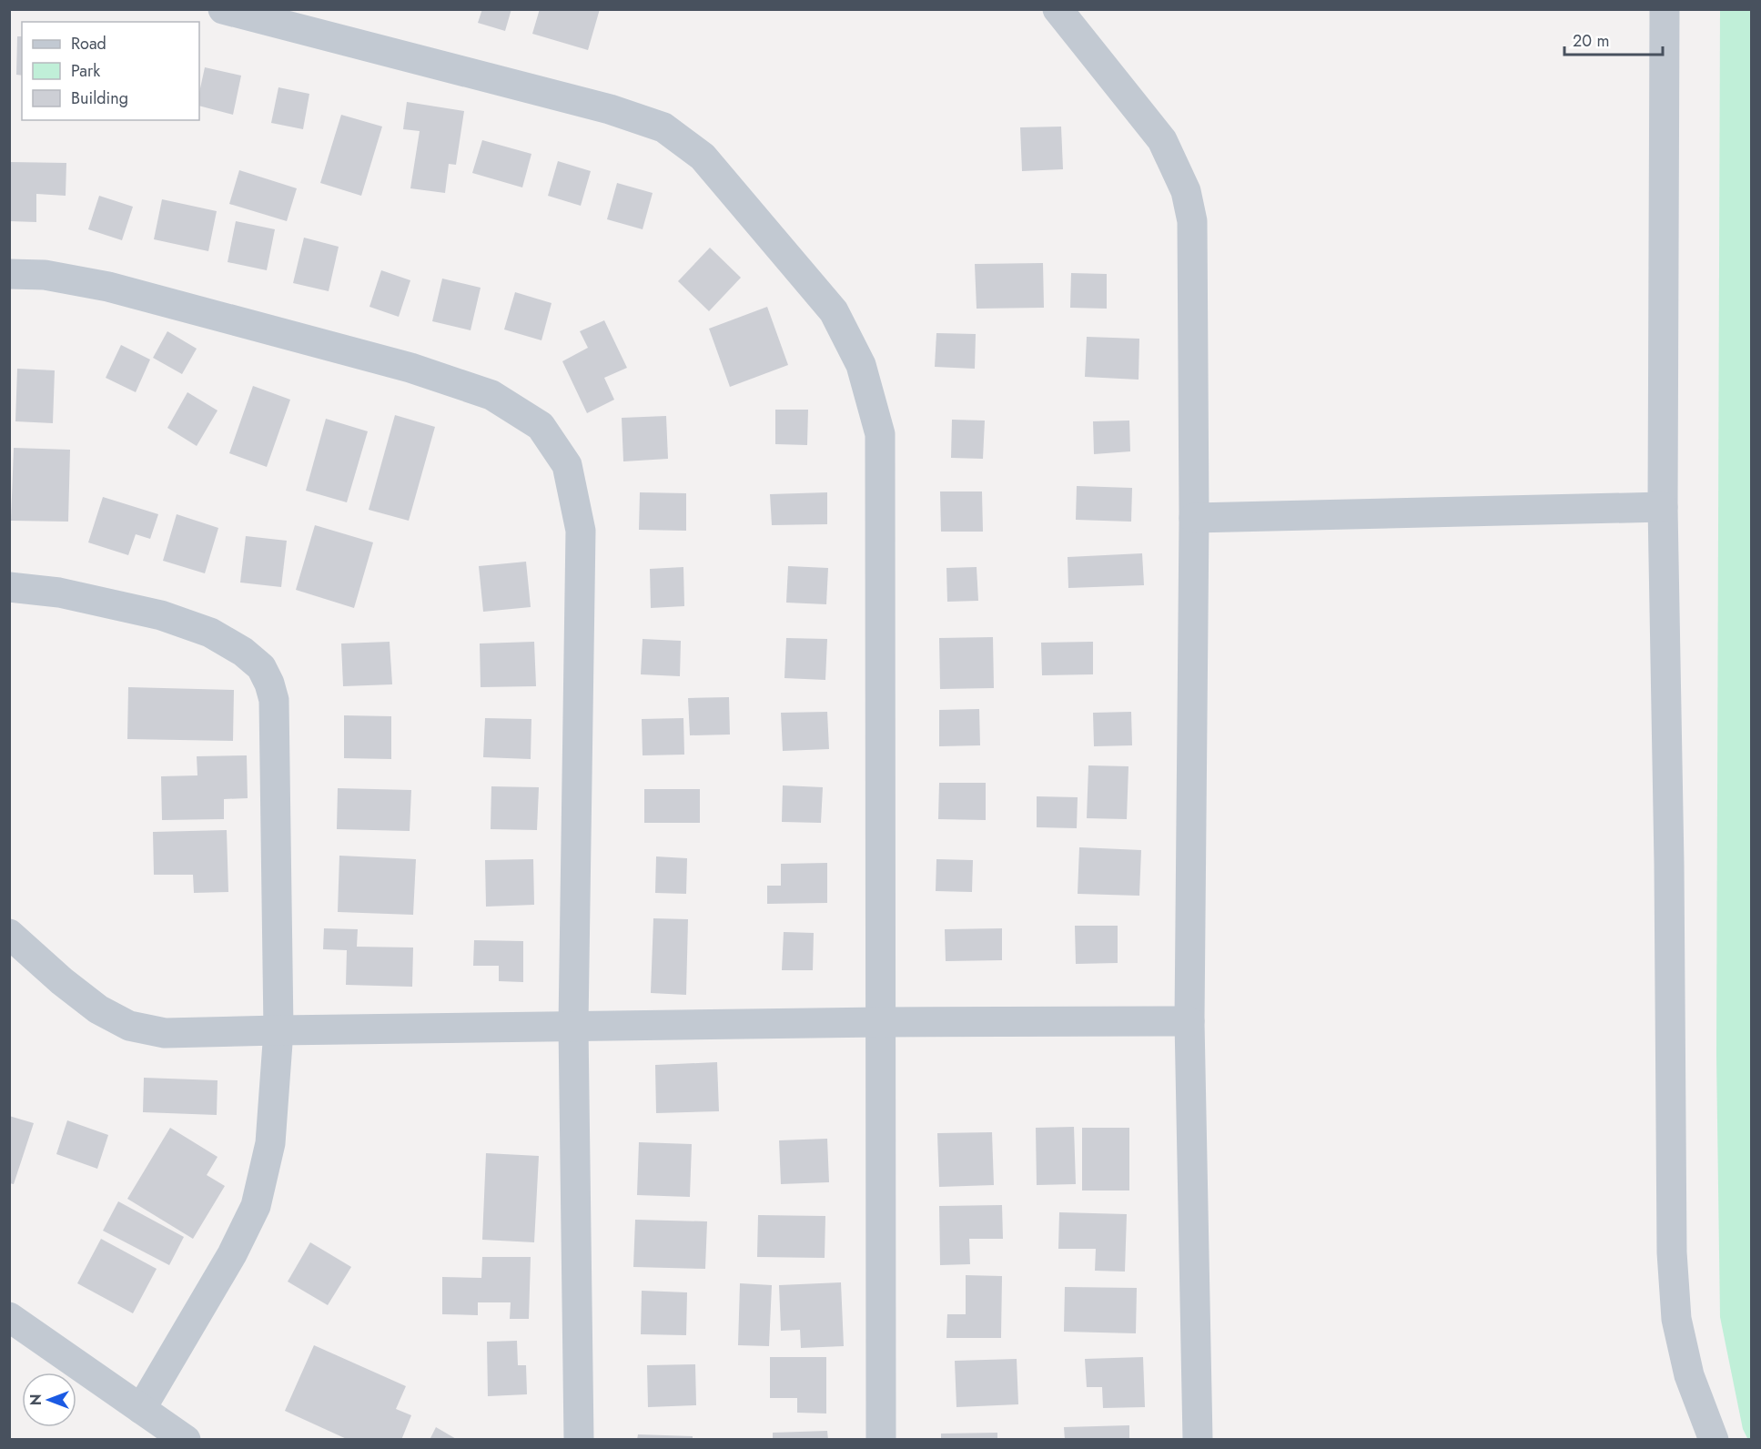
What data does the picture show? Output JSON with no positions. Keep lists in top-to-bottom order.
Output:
{
  "legend": ["Road", "Park", "Building"],
  "scale_bar": "20 m",
  "north": "left"
}
